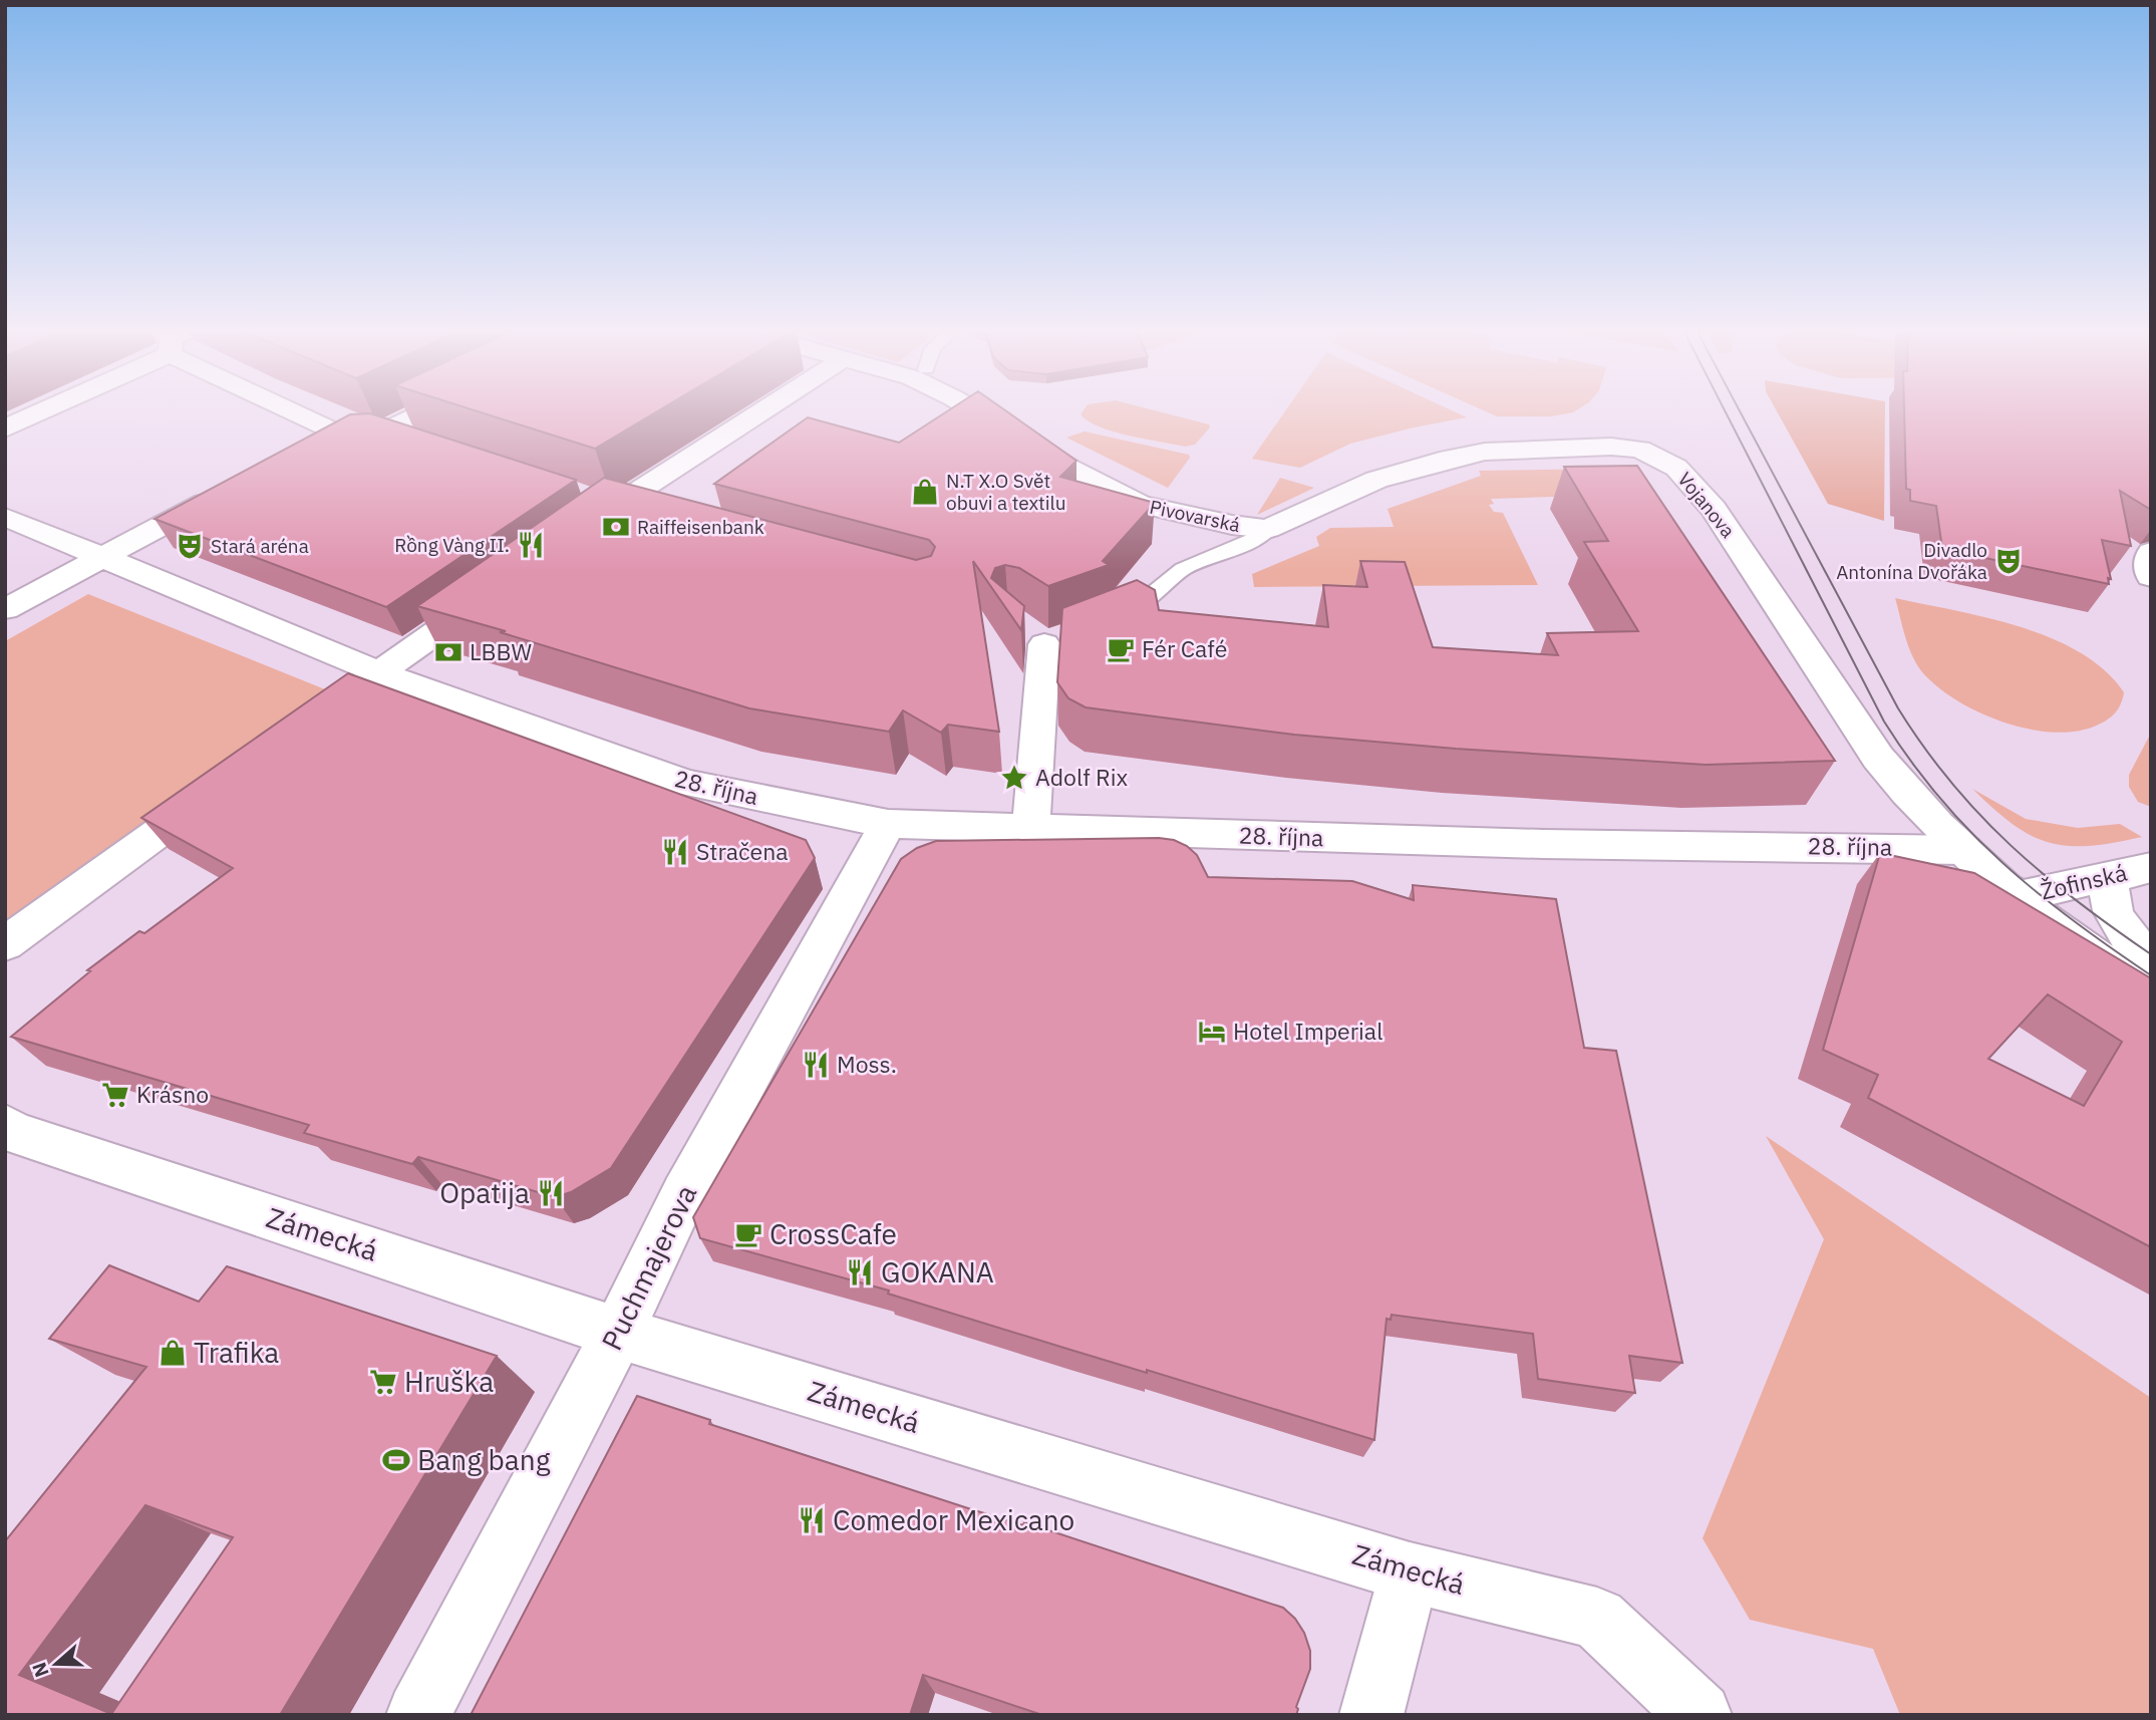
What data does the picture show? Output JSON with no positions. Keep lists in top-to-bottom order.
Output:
{
  "streets": {
    "street": [
      "Vojanova",
      "Pivovarská",
      "28. října",
      "Žofinská",
      "Zámecká",
      "Puchmajerova"
    ]
  },
  "crossings": [
    ["Vojanova", "Pivovarská"],
    ["Vojanova", "28. října"],
    ["Vojanova", "Žofinská"],
    ["28. října", "Puchmajerova"],
    ["Zámecká", "Puchmajerova"]
  ],
  "places": {
    "shop": ["N.T X.O Svět obuvi a textilu", "Trafika"],
    "bank": ["Raiffeisenbank", "LBBW"],
    "restaurant": [
      "Rồng Vàng II.",
      "Stračena",
      "Moss.",
      "Opatija",
      "GOKANA",
      "Comedor Mexicano"
    ],
    "theatre": ["Stará aréna", "Divadlo Antonína Dvořáka"],
    "cafe": ["Fér Café", "CrossCafe"],
    "place": ["Adolf Rix"],
    "hotel": ["Hotel Imperial"],
    "supermarket": ["Krásno", "Hruška"],
    "sports": ["Bang bang"]
  },
  "north": "left"
}
